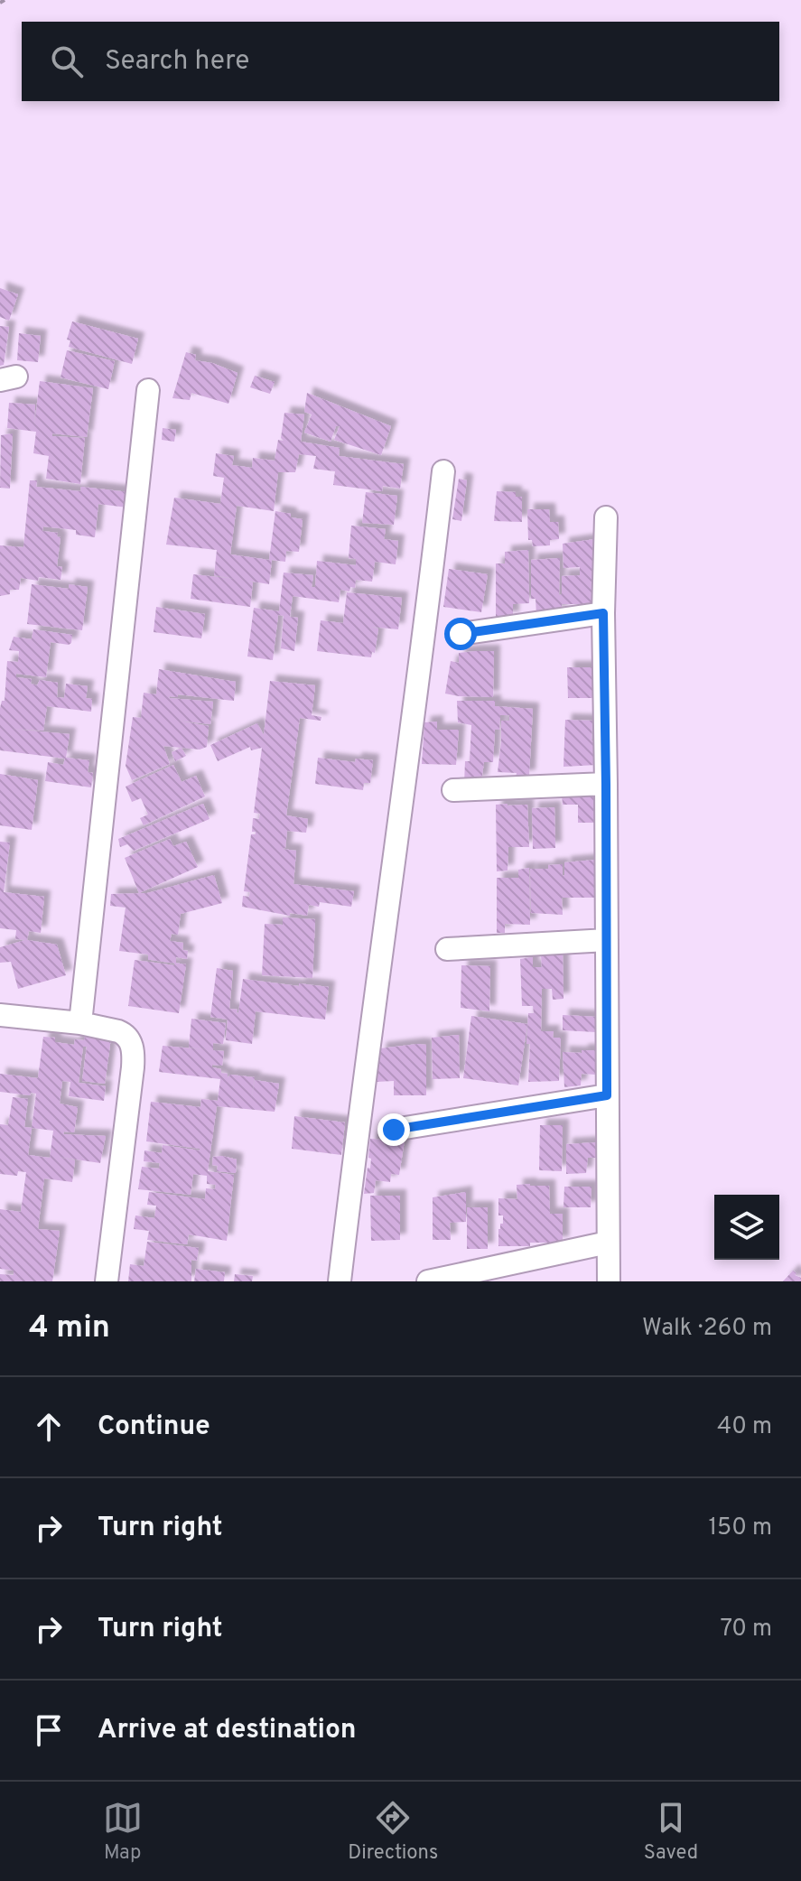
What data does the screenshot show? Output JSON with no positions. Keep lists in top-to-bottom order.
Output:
{
  "page": {
    "search": "Search here",
    "heading": ["4 min", "Walk · 260 m"],
    "list": [
      ["Continue", "40 m"],
      ["Turn right", "150 m"],
      ["Turn right", "70 m"],
      "Arrive at destination"
    ],
    "nav": ["Map", "Directions", "Saved"]
  }
}
